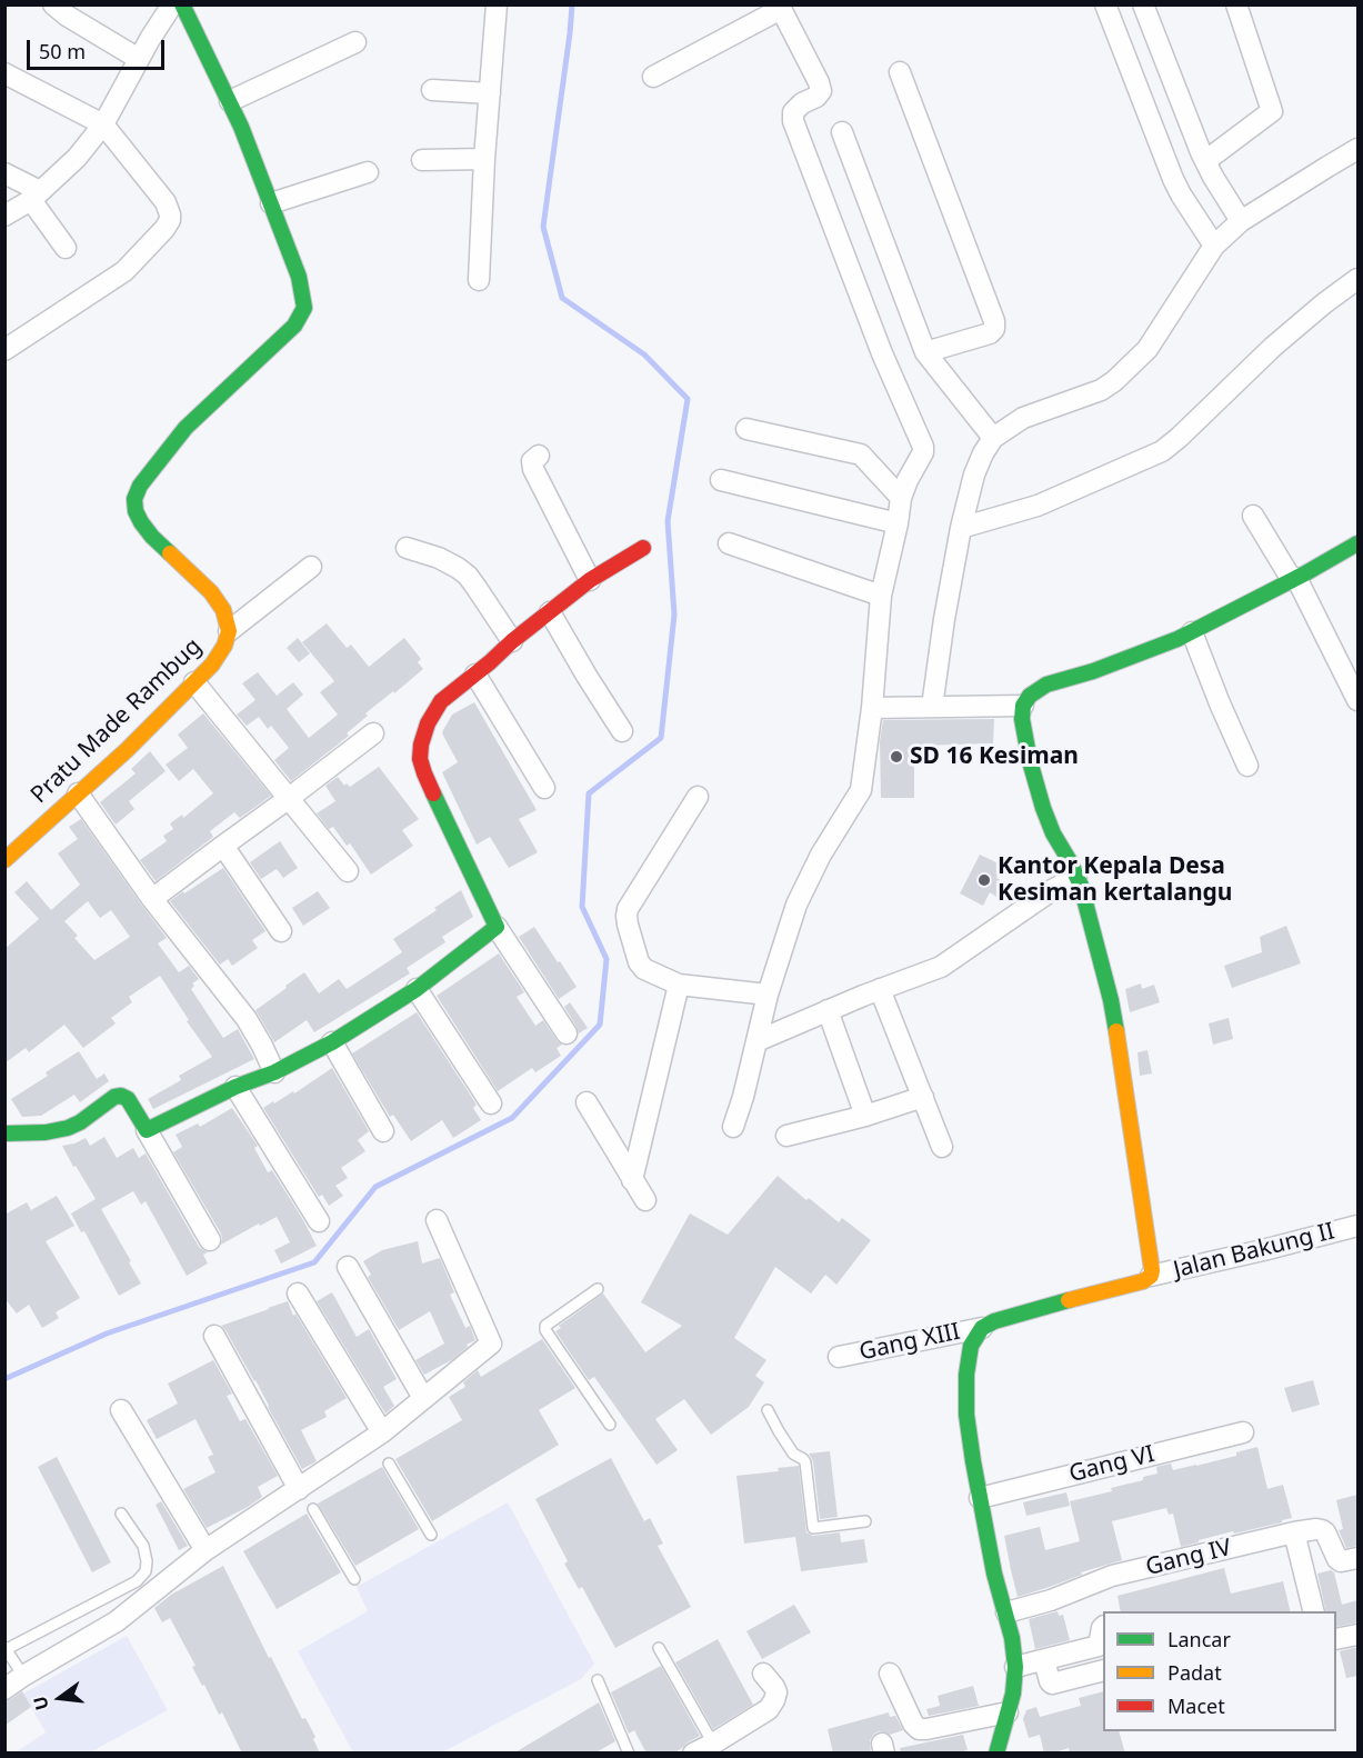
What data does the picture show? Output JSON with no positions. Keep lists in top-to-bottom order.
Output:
{
  "streets": {
    "street": [
      "Pratu Made Rambug",
      "Jalan Bakung II",
      "Gang XIII",
      "Gang VI",
      "Gang IV"
    ]
  },
  "places": ["SD 16 Kesiman", "Kantor Kepala Desa Kesiman kertalangu"],
  "legend": ["Lancar", "Padat", "Macet"],
  "scale_bar": "50 m",
  "north": "left"
}
